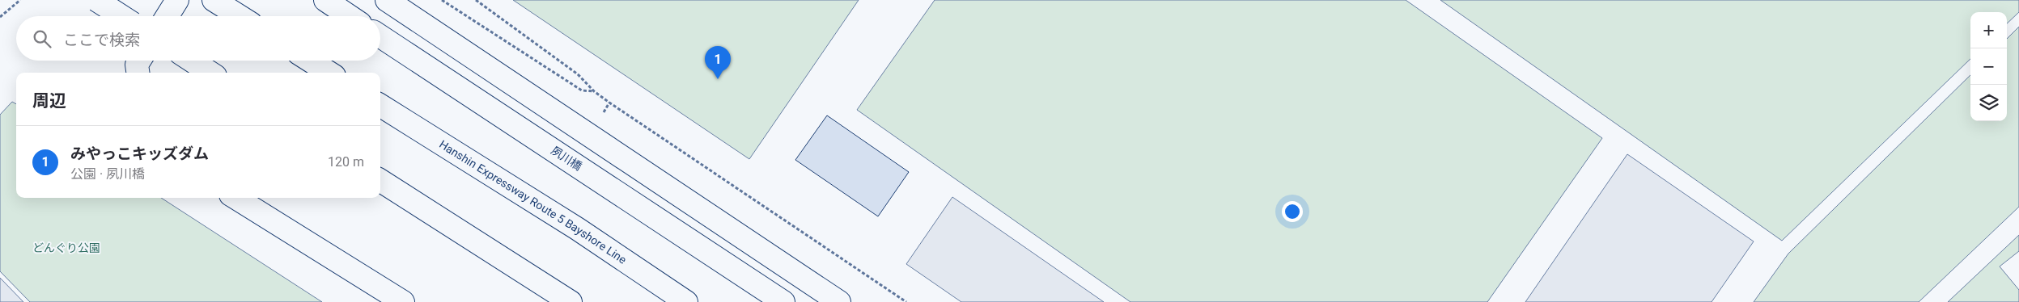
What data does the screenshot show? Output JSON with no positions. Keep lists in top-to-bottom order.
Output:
{
  "streets": {
    "main road": ["夙川橋", "Hanshin Expressway Route 5 Bayshore Line"]
  },
  "parks": ["どんぐり公園"],
  "page": {
    "map_buttons": ["+", "−"],
    "search": "ここで検索",
    "pins": "1",
    "heading": "周辺",
    "list": [
      {
        "mark": "1",
        "name": "みやっこキッズダム",
        "note": "公園 · 夙川橋",
        "value": "120 m"
      }
    ]
  }
}
